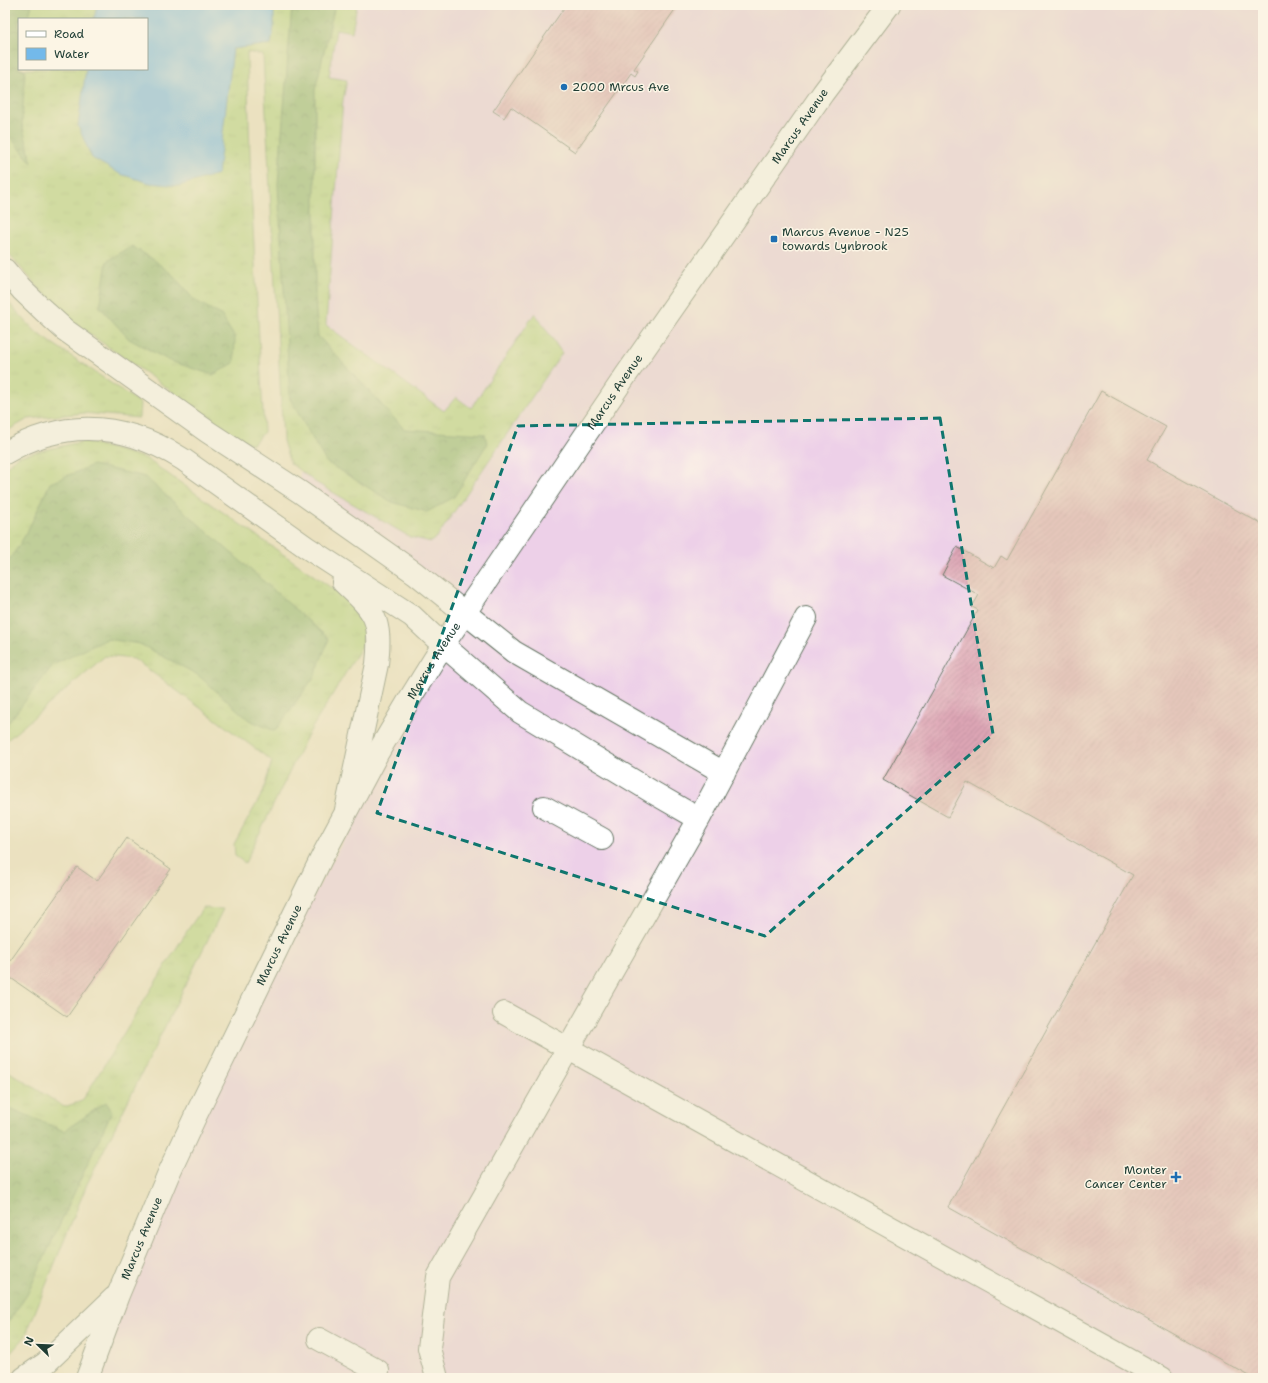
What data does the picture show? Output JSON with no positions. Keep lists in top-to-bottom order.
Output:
{
  "streets": {
    "main road": ["Marcus Avenue"]
  },
  "places": {
    "other": ["2000 Mrcus Ave"],
    "transit": ["Marcus Avenue - N25 towards Lynbrook"],
    "health": ["Monter Cancer Center"]
  },
  "legend": ["Road", "Water"],
  "north": "top left"
}
